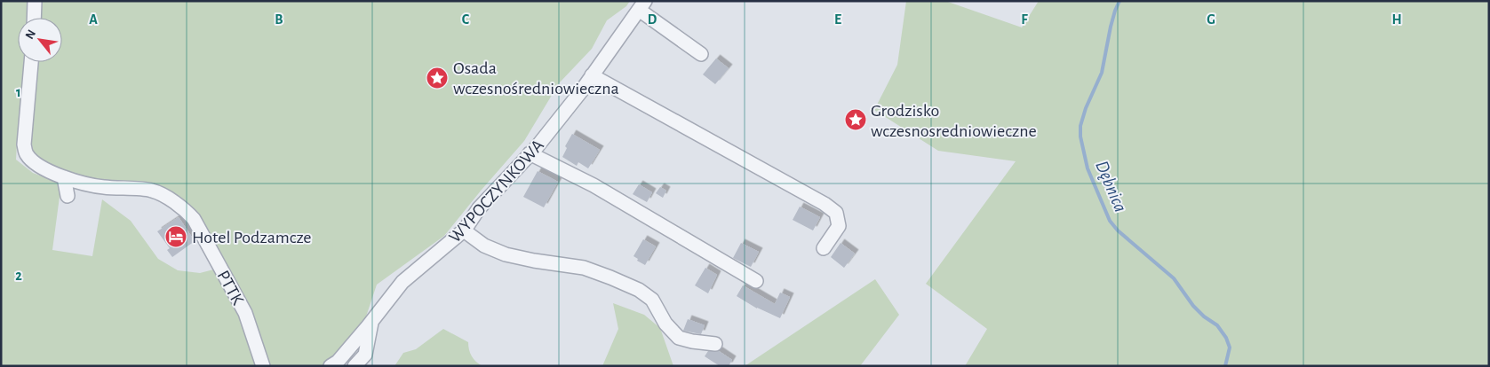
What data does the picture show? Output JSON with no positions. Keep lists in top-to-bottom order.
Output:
{
  "streets": {
    "street": ["WYPOCZYNKOWA", "PTTK"]
  },
  "water": ["Dębnica"],
  "places": {
    "place": ["Osada wczesnośredniowieczna", "Grodzisko wczesnosredniowieczne"],
    "hotel": ["Hotel Podzamcze"]
  },
  "north": "top left",
  "grid": {
    "columns": [
      "A",
      "B",
      "C",
      "D",
      "E",
      "F",
      "G",
      "H"
    ],
    "rows": ["1", "2"]
  }
}
